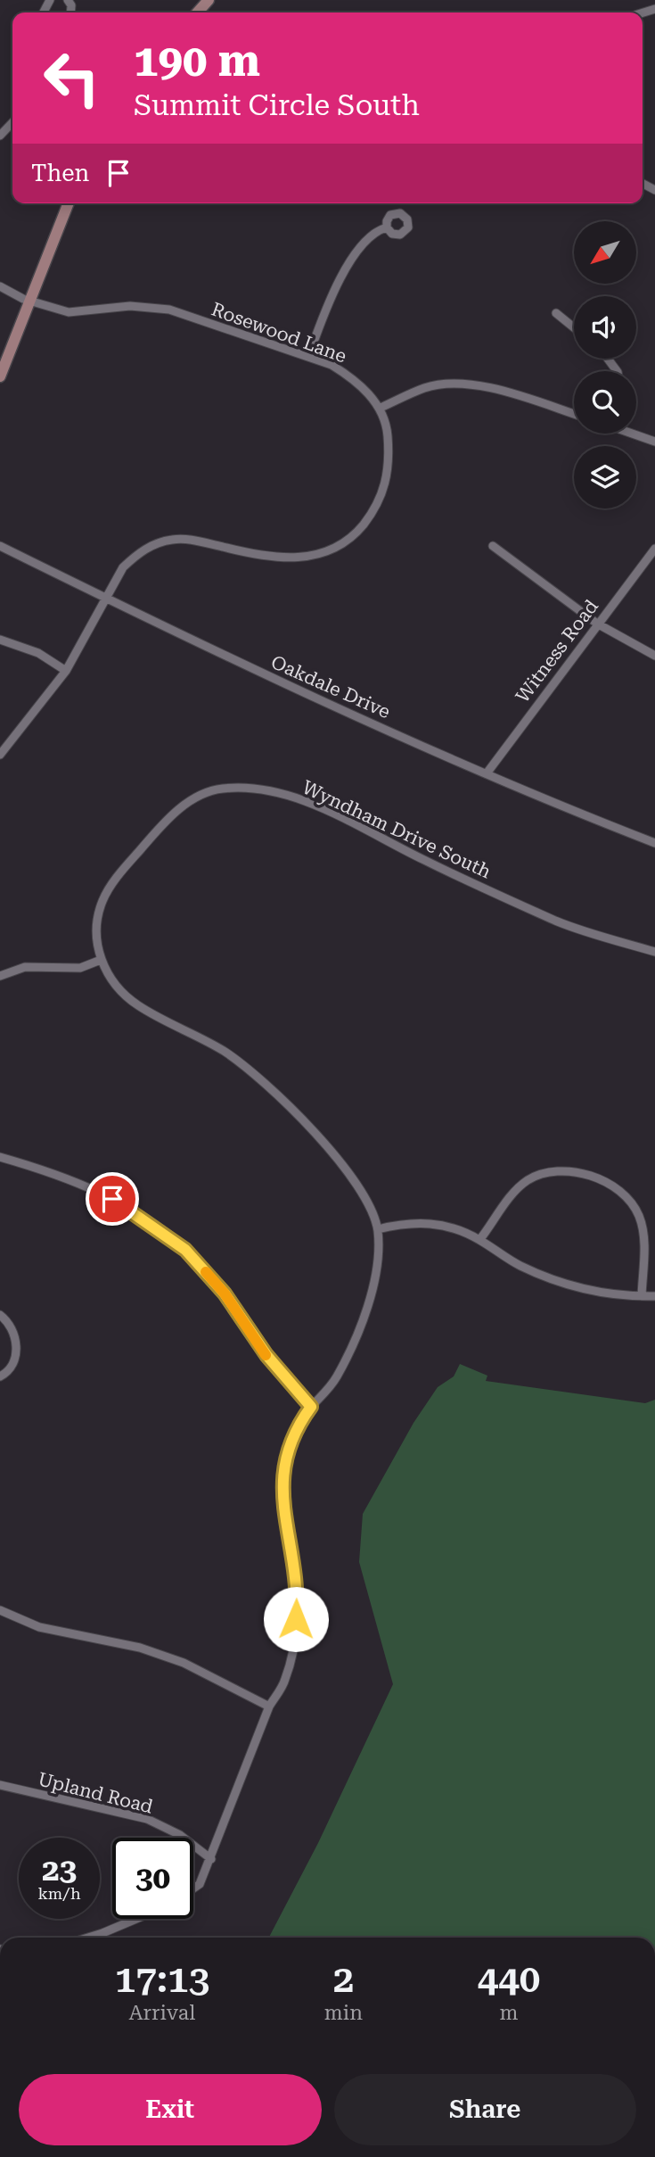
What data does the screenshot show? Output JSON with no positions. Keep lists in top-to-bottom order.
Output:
{
  "streets": {
    "street": [
      "Rosewood Lane",
      "Witness Road",
      "Oakdale Drive",
      "Wyndham Drive South",
      "Upland Road"
    ]
  },
  "crossings": [
    ["Witness Road", "Oakdale Drive"],
    ["Wyndham Drive South", "Upland Road"]
  ],
  "north": "bottom left",
  "page": {
    "turn": ["190 m", "Summit Circle South"],
    "then": "Then",
    "speed": "23 km/h",
    "limit": "30",
    "eta": [
      "17:13",
      "Arrival",
      "2",
      "min",
      "440",
      "m"
    ],
    "buttons": ["Exit", "Share"]
  }
}
